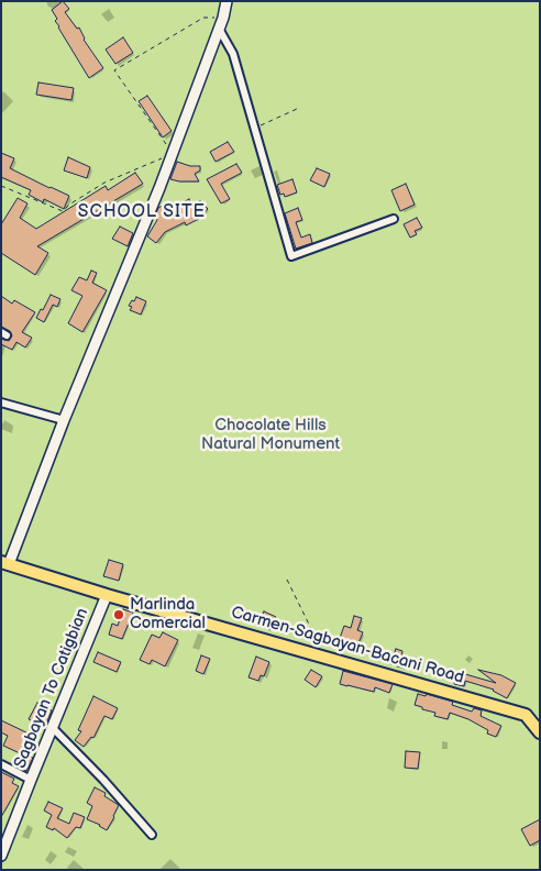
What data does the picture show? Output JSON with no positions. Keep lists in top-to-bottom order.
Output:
{
  "streets": {
    "main road": ["Carmen-Sagbayan-Bacani Road"],
    "street": ["Sagbayan To Catigbian"]
  },
  "crossings": [
    ["Carmen-Sagbayan-Bacani Road", "Sagbayan To Catigbian"]
  ],
  "districts": ["SCHOOL SITE"],
  "parks": ["Chocolate Hills Natural Monument"],
  "places": ["Marlinda Comercial"]
}
